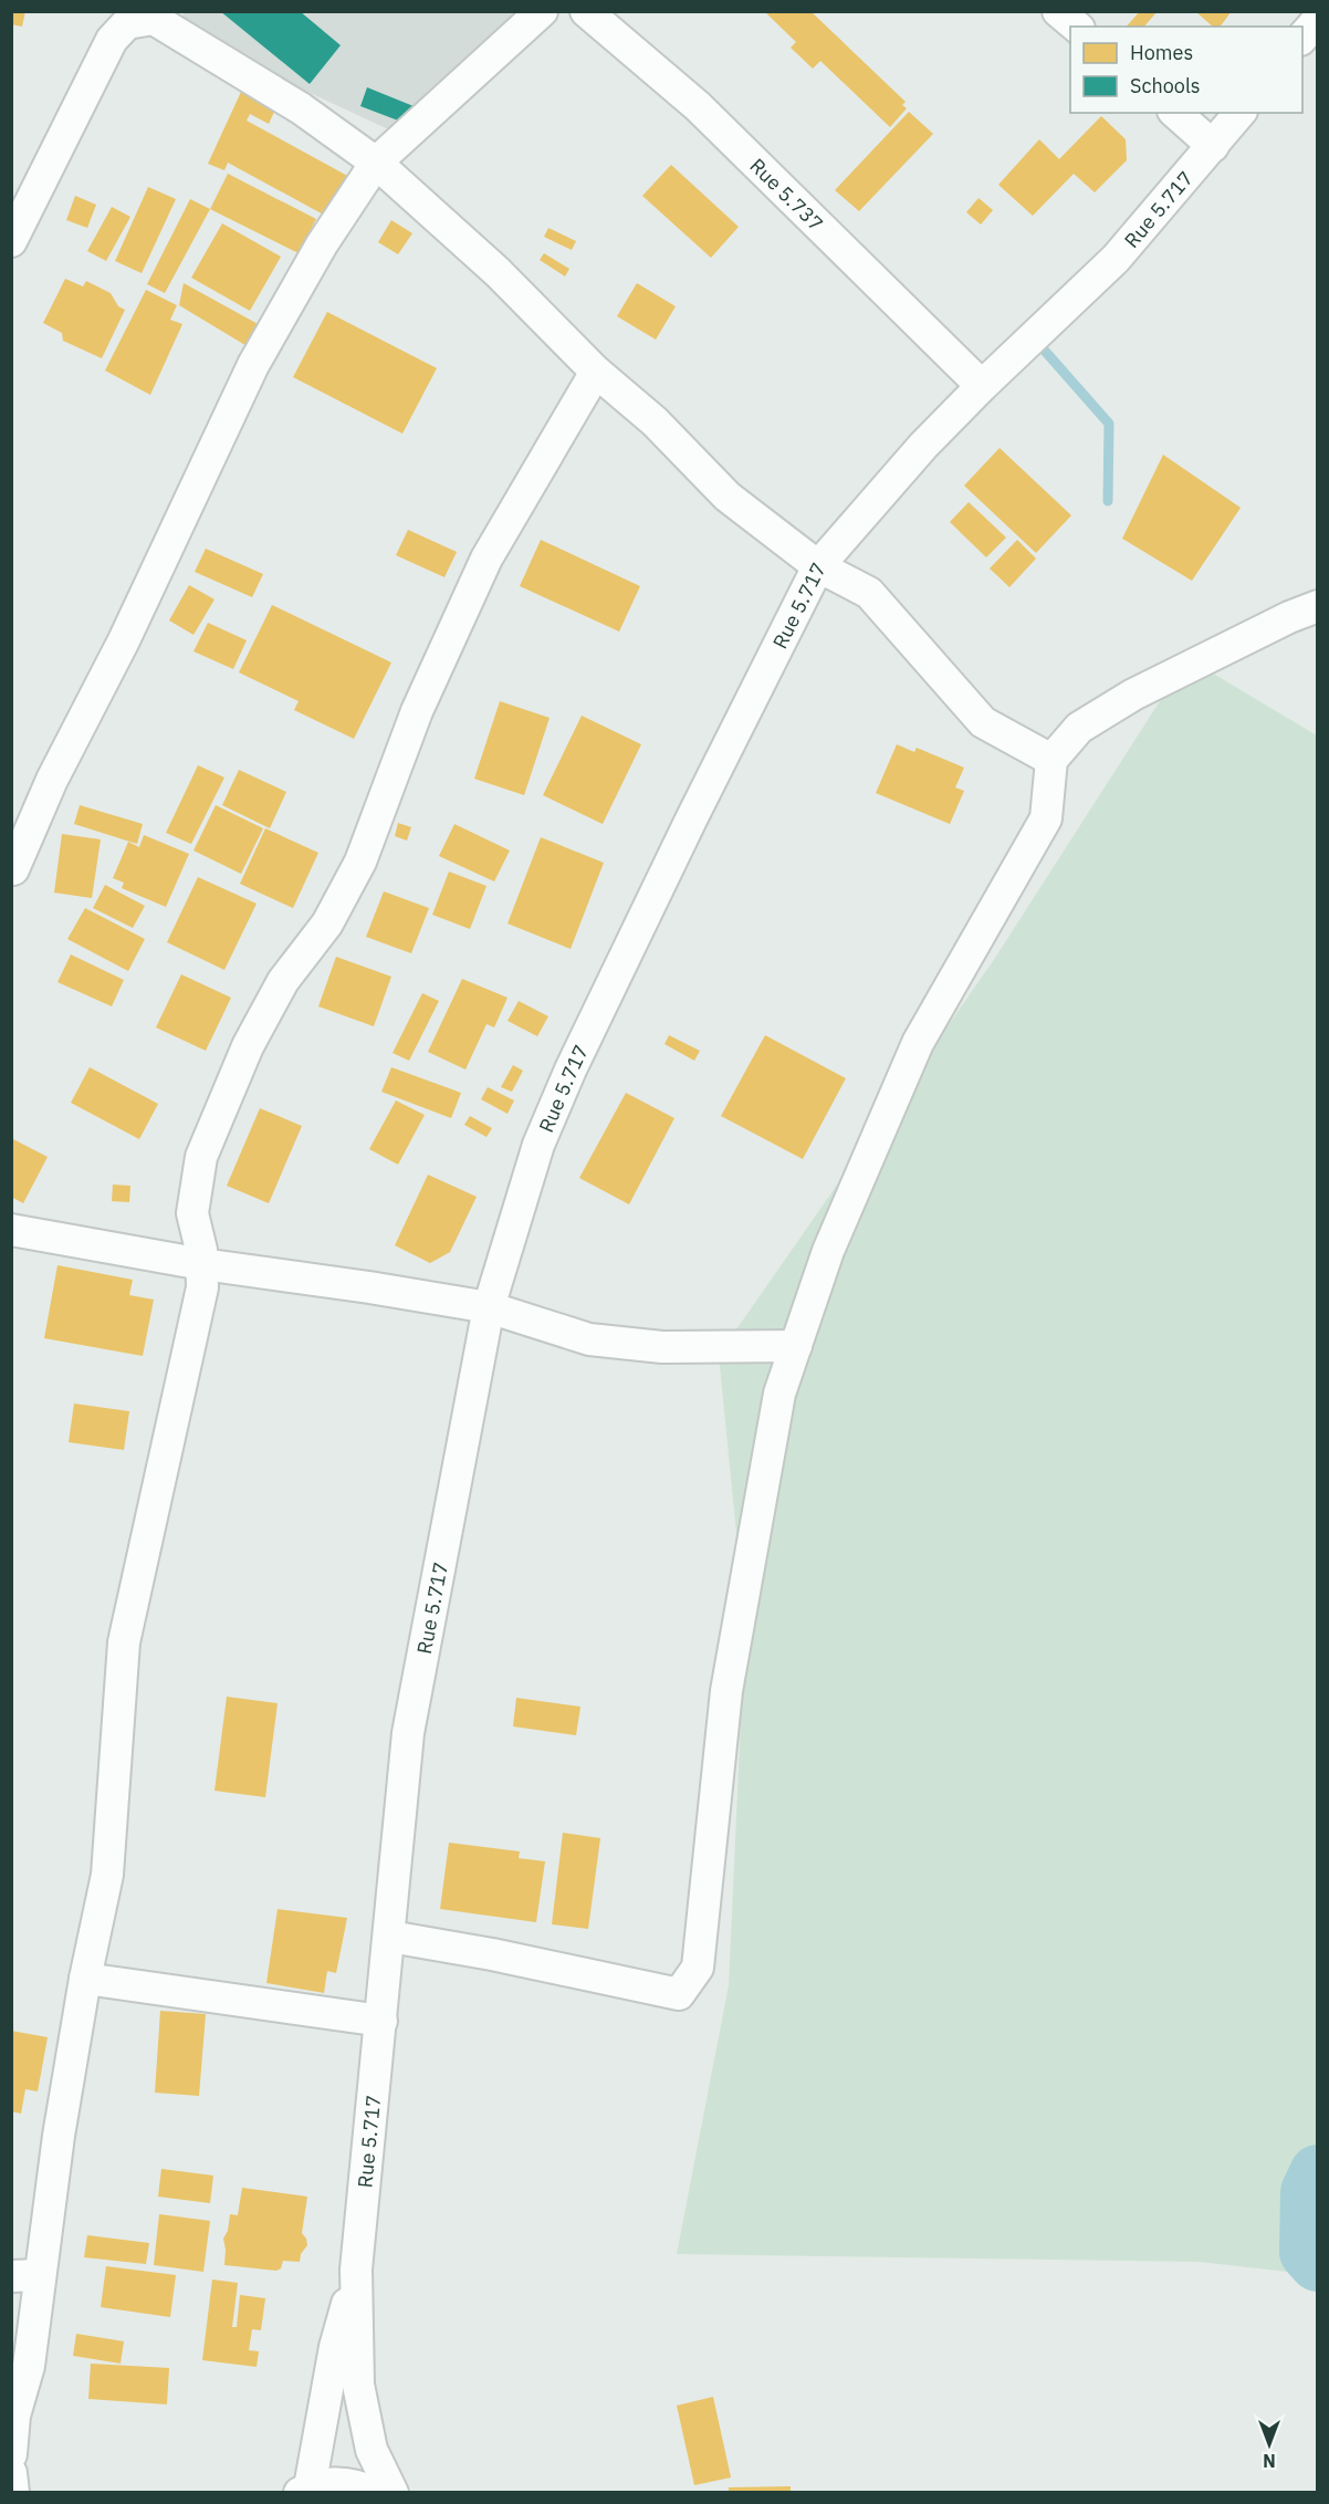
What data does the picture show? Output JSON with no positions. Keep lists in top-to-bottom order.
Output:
{
  "streets": {
    "street": ["Rue 5.737", "Rue 5.717"]
  },
  "crossings": [
    ["Rue 5.737", "Rue 5.717"]
  ],
  "legend": ["Homes", "Schools"],
  "north": "bottom"
}
